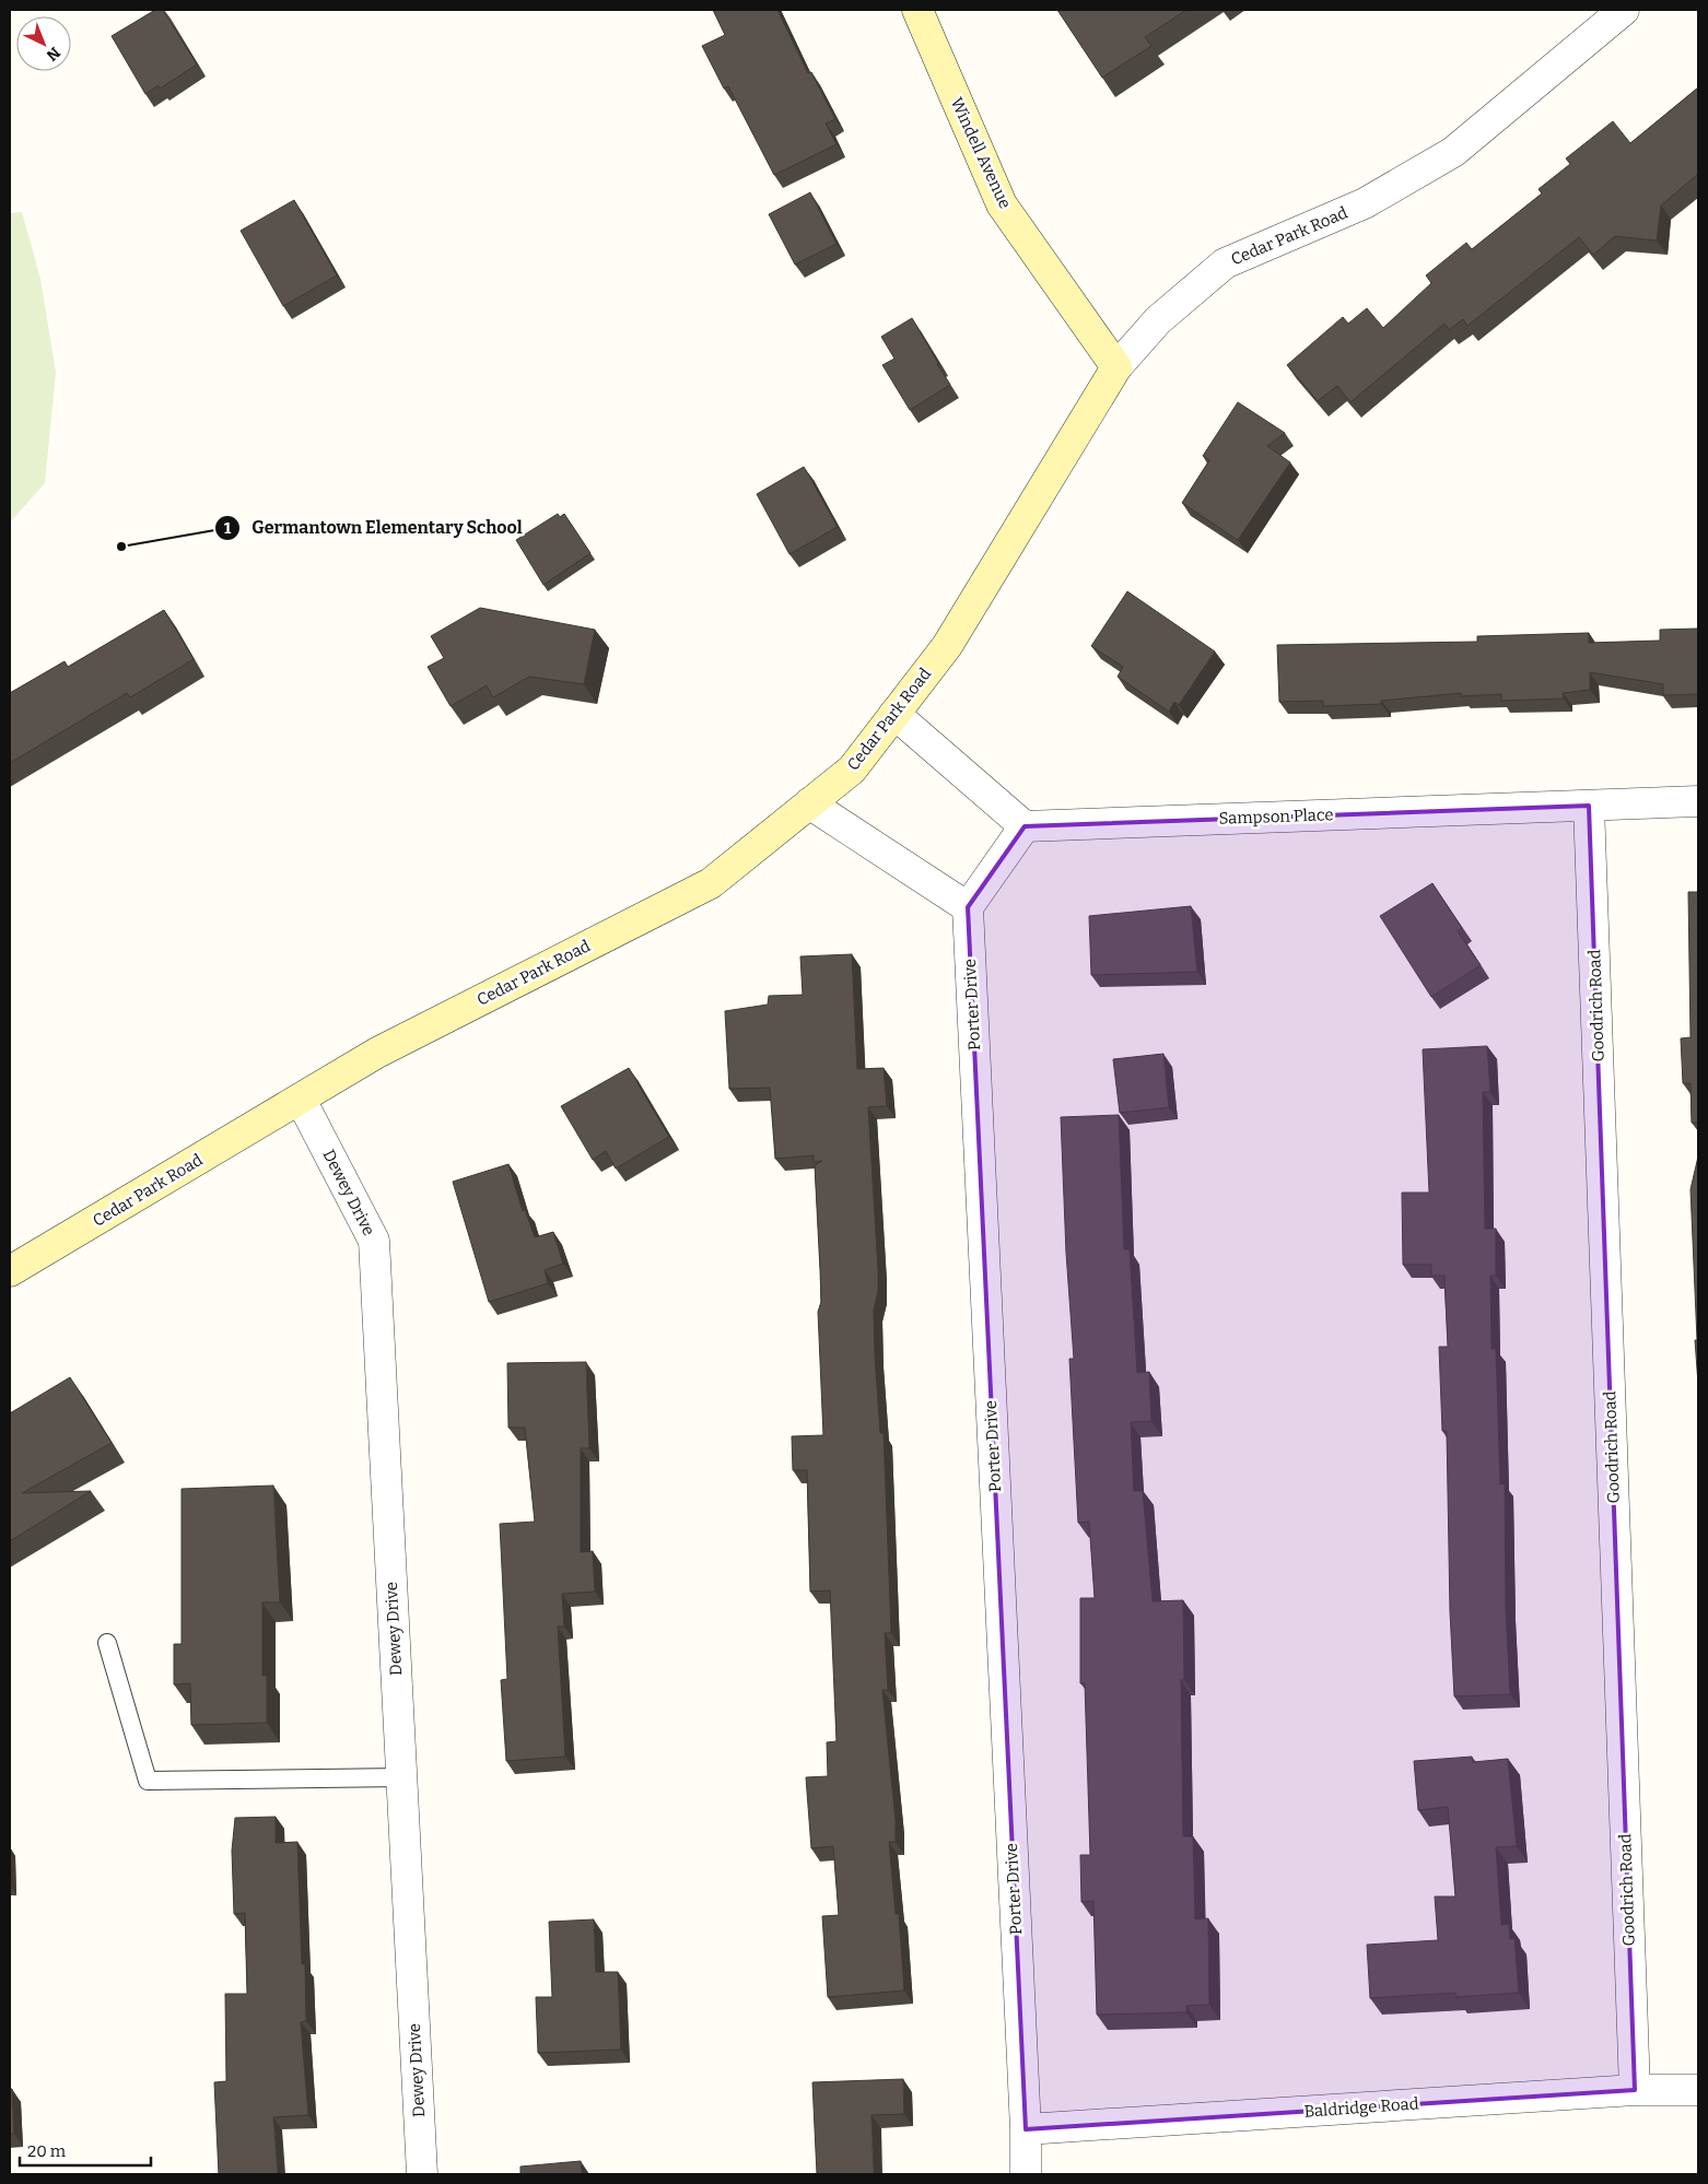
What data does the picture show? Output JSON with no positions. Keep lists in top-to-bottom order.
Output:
{
  "streets": {
    "street": [
      "Windell Avenue",
      "Cedar Park Road",
      "Sampson Place",
      "Porter Drive",
      "Goodrich Road",
      "Dewey Drive",
      "Baldridge Road"
    ]
  },
  "crossings": [
    ["Windell Avenue", "Cedar Park Road"],
    ["Cedar Park Road", "Dewey Drive"],
    ["Sampson Place", "Goodrich Road"],
    ["Porter Drive", "Baldridge Road"],
    ["Goodrich Road", "Baldridge Road"]
  ],
  "places": ["Germantown Elementary School"],
  "scale_bar": "20 m",
  "north": "bottom right"
}
